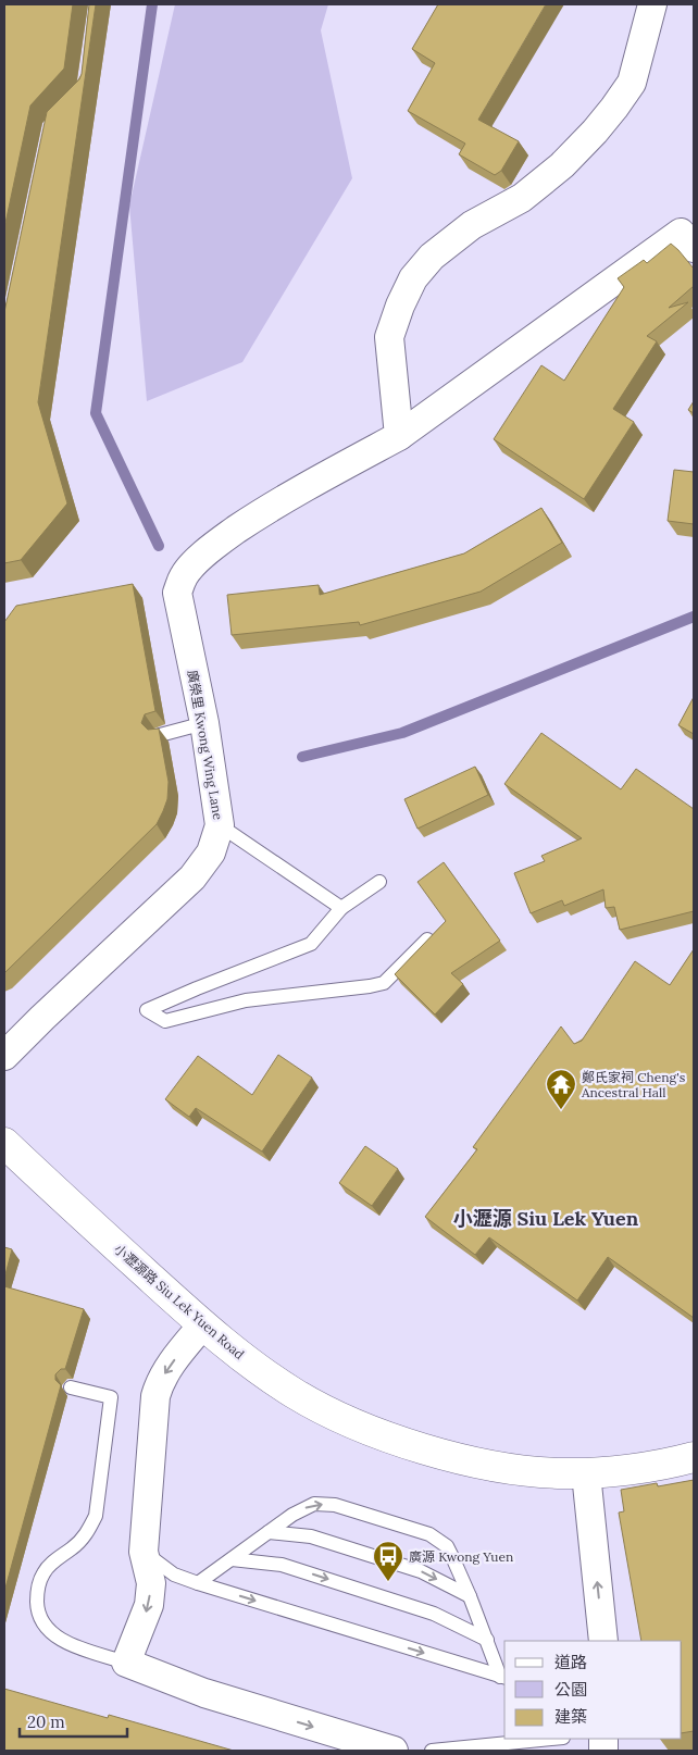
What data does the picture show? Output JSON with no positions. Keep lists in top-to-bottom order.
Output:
{
  "streets": {
    "street": ["廣榮里 Kwong Wing Lane", "小瀝源路 Siu Lek Yuen Road"]
  },
  "districts": ["小瀝源 Siu Lek Yuen"],
  "places": {
    "temple": ["鄭氏家祠 Cheng's Ancestral Hall"],
    "bus stop": ["廣源 Kwong Yuen"]
  },
  "legend": ["道路", "公園", "建築"],
  "scale_bar": "20 m"
}
